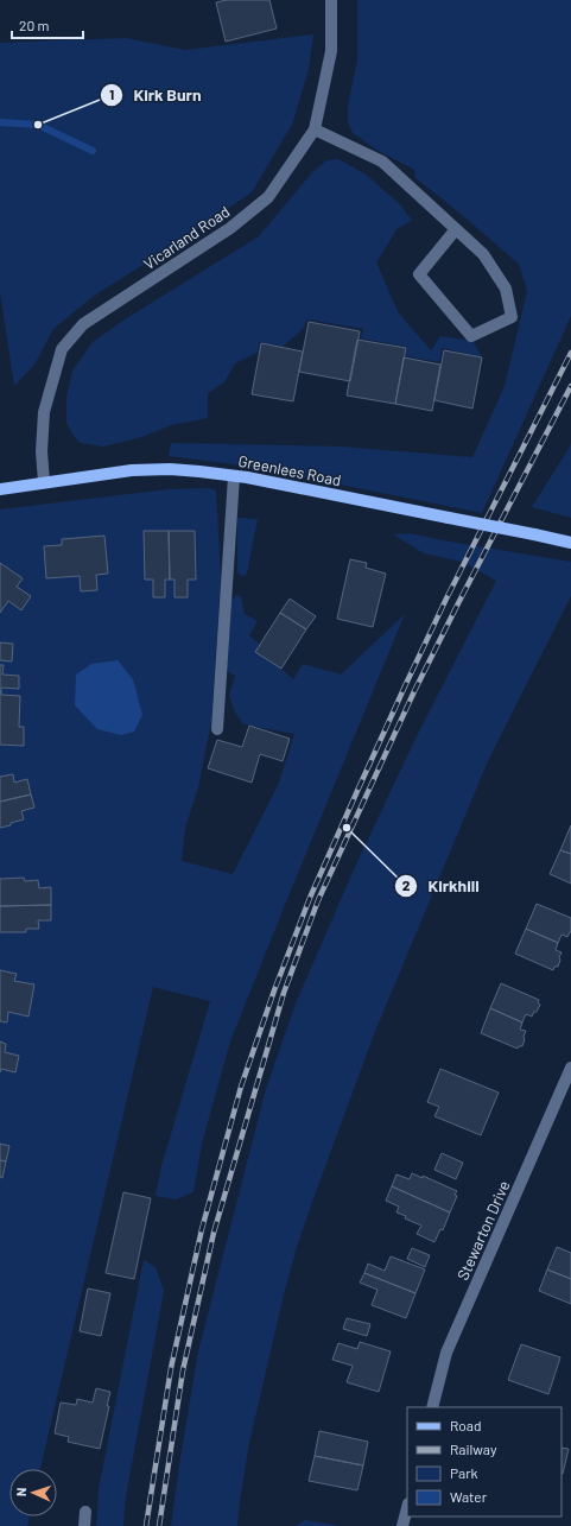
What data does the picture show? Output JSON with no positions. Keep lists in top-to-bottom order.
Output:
{
  "streets": {
    "main road": ["Greenlees Road"],
    "street": ["Vicarland Road", "Stewarton Drive"]
  },
  "crossings": [
    ["Vicarland Road", "Greenlees Road"]
  ],
  "places": ["Kirk Burn", "Kirkhill"],
  "legend": [
    "Road",
    "Railway",
    "Park",
    "Water"
  ],
  "scale_bar": "20 m",
  "north": "left"
}
